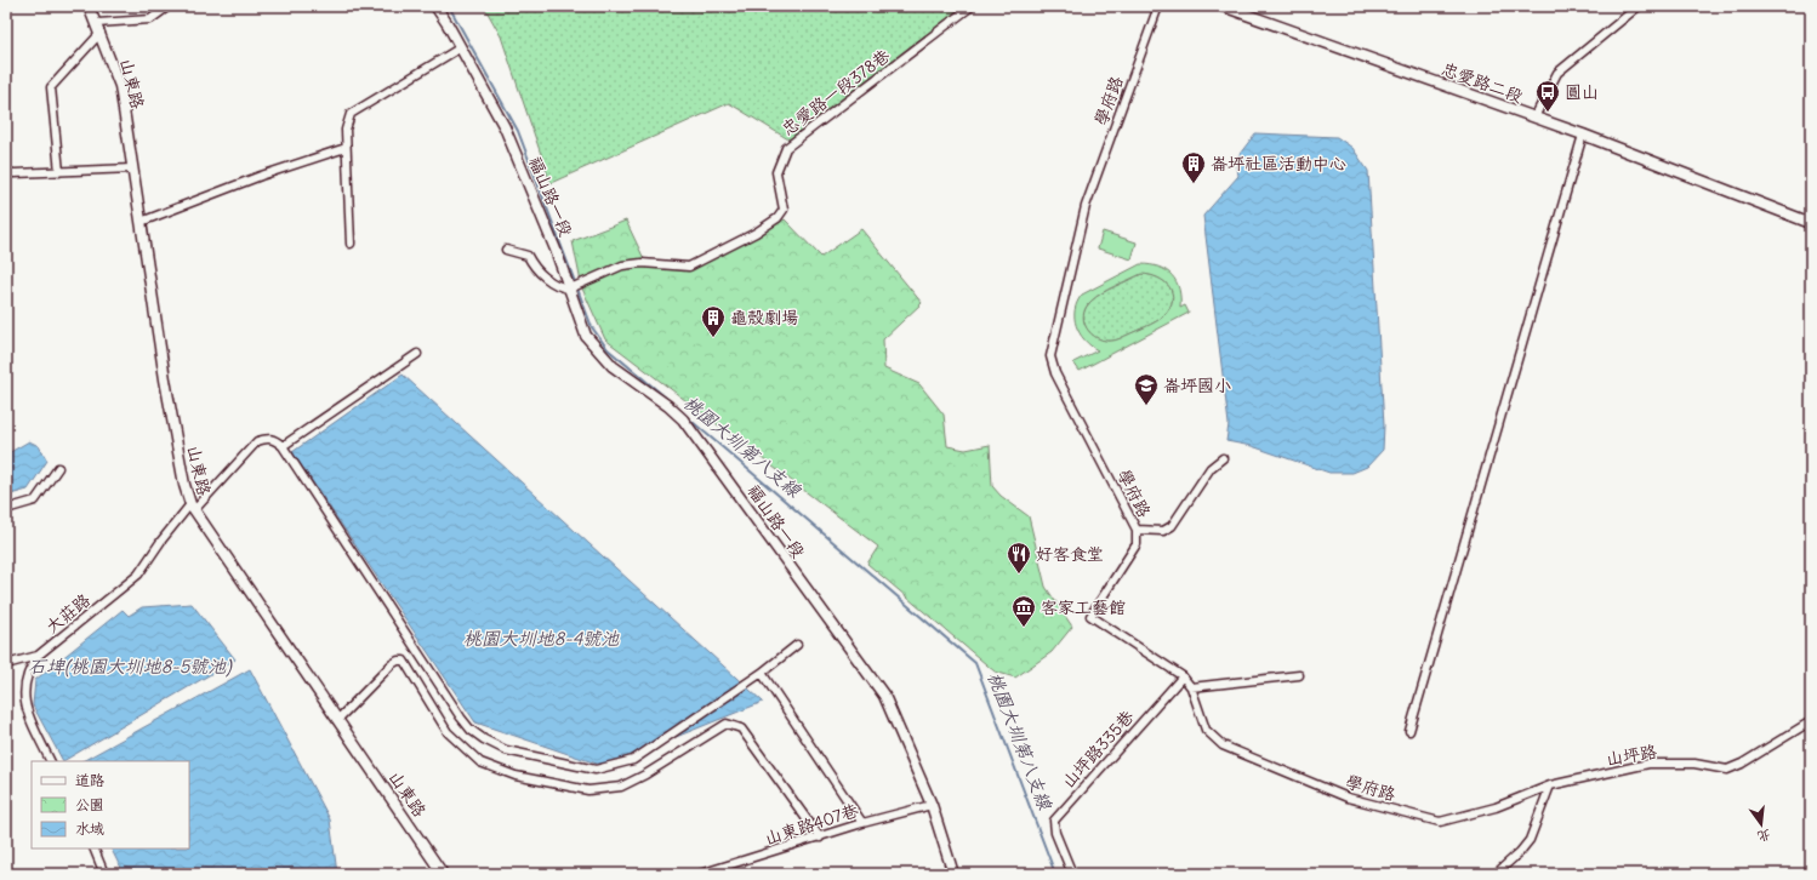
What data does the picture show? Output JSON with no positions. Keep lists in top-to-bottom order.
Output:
{
  "streets": {
    "street": [
      "忠愛路二段",
      "山東路",
      "忠愛路一段378巷",
      "學府路",
      "福山路一段",
      "大莊路",
      "山坪路335巷",
      "山坪路",
      "山東路407巷"
    ]
  },
  "crossings": [
    ["山東路", "大莊路"],
    ["忠愛路一段378巷", "福山路一段"],
    ["學府路", "山坪路335巷"],
    ["學府路", "山坪路"],
    ["福山路一段", "山東路407巷"]
  ],
  "water": ["桃園大圳第八支線", "桃園大圳地8-4號池", "石埤(桃園大圳地8-5號池)"],
  "places": {
    "bus stop": ["圓山"],
    "building": ["崙坪社區活動中心", "龜殼劇場"],
    "school or university": ["崙坪國小"],
    "restaurant": ["好客食堂"],
    "museum": ["客家工藝館"]
  },
  "legend": ["道路", "公園", "水域"],
  "north": "bottom"
}
